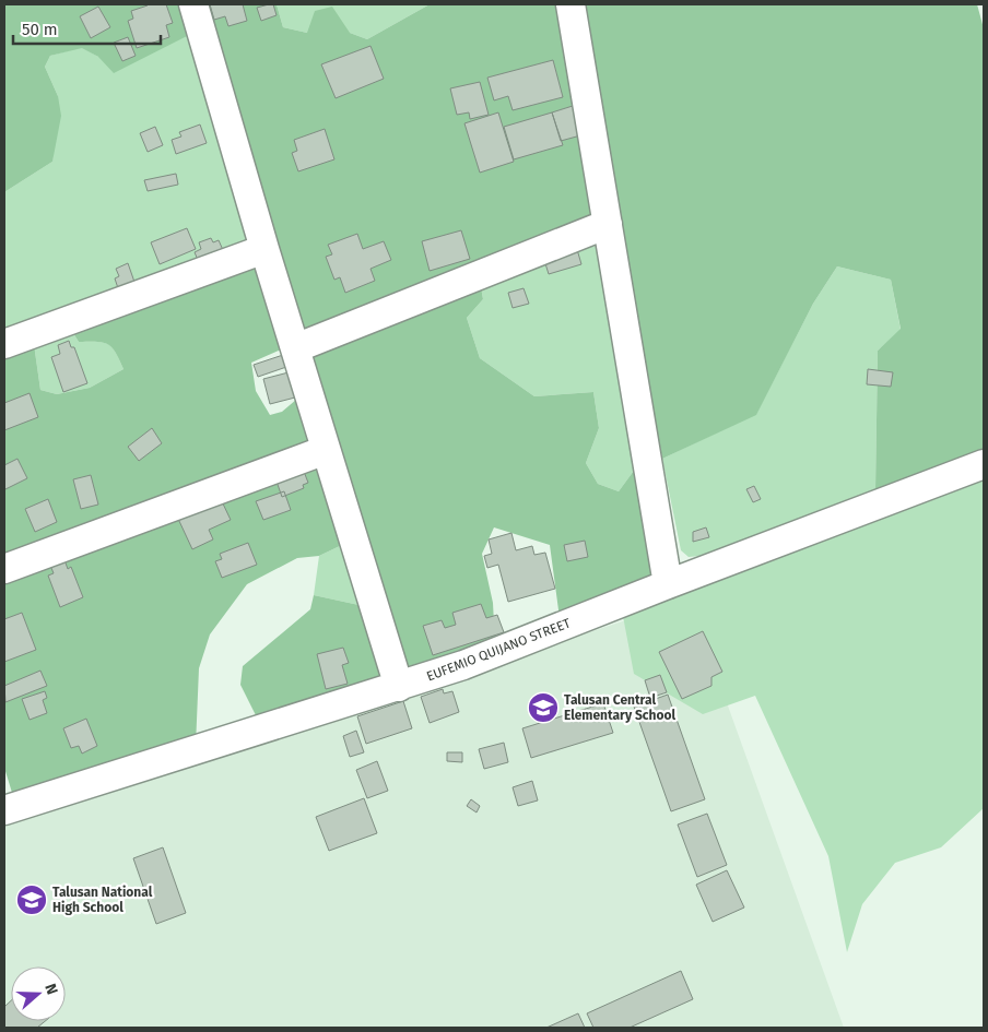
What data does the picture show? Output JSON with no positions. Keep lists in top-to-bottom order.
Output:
{
  "streets": {
    "street": ["EUFEMIO QUIJANO STREET"]
  },
  "places": {
    "school or university": ["Talusan Central Elementary School", "Talusan National High School"]
  },
  "scale_bar": "50 m",
  "north": "right"
}
